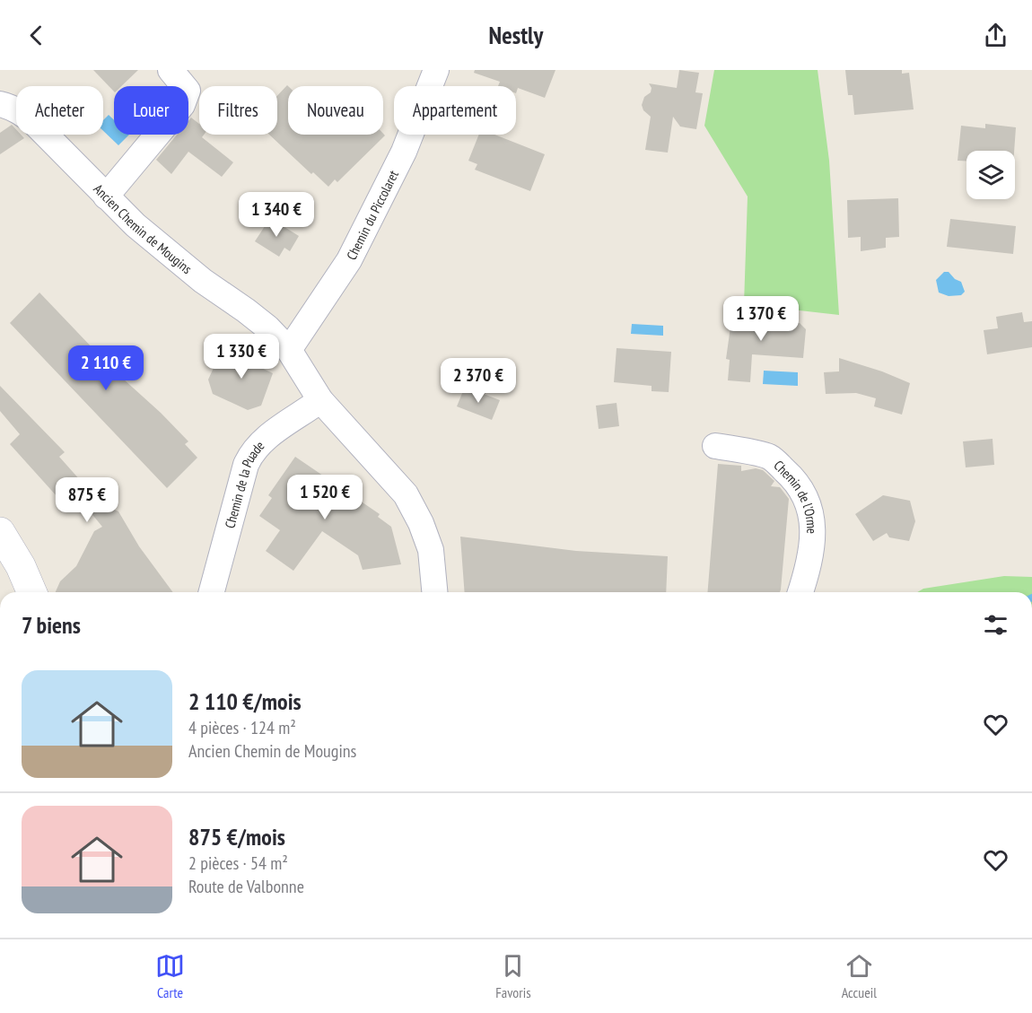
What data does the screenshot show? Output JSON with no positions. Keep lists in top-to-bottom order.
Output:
{
  "streets": {
    "street": [
      "Chemin du Piccolaret",
      "Ancien Chemin de Mougins",
      "Chemin de la Puade",
      "Chemin de l'Orme"
    ]
  },
  "crossings": [
    ["Chemin du Piccolaret", "Ancien Chemin de Mougins"],
    ["Ancien Chemin de Mougins", "Chemin de la Puade"]
  ],
  "page": {
    "header": "Nestly",
    "chip": [
      "Acheter",
      "Louer",
      "Filtres",
      "Nouveau",
      "Appartement"
    ],
    "price": [
      "1 340 €",
      "1 370 €",
      "1 330 €",
      "2 110 €",
      "2 370 €",
      "1 520 €",
      "875 €"
    ],
    "heading": "7 biens",
    "list": [
      {
        "name": "2 110 €/mois",
        "note": "4 pièces · 124 m² · Ancien Chemin de Mougins"
      },
      {
        "name": "875 €/mois",
        "note": "2 pièces · 54 m² · Route de Valbonne"
      }
    ],
    "tabs": ["Carte", "Favoris", "Accueil"]
  }
}
